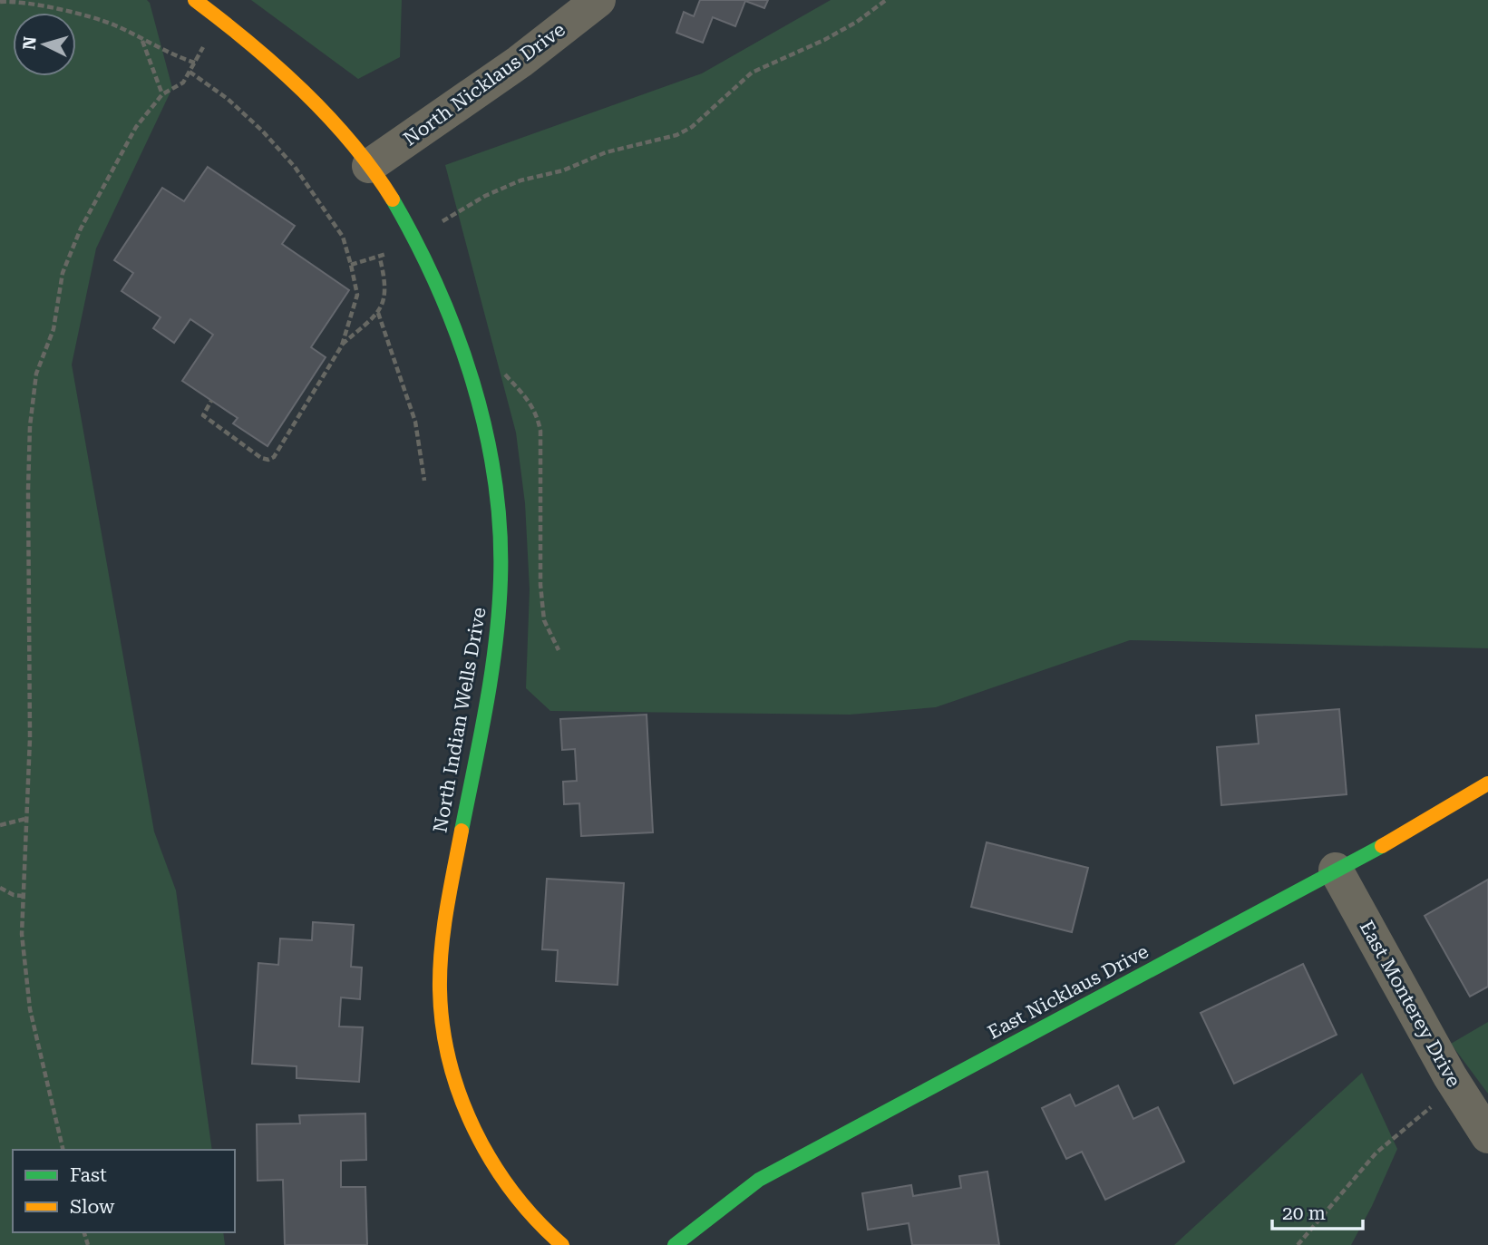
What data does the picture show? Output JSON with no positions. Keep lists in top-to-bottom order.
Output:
{
  "streets": {
    "street": [
      "North Nicklaus Drive",
      "North Indian Wells Drive",
      "East Nicklaus Drive",
      "East Monterey Drive"
    ]
  },
  "crossings": [
    ["North Nicklaus Drive", "North Indian Wells Drive"],
    ["East Nicklaus Drive", "East Monterey Drive"]
  ],
  "legend": ["Fast", "Slow"],
  "scale_bar": "20 m",
  "north": "left"
}
